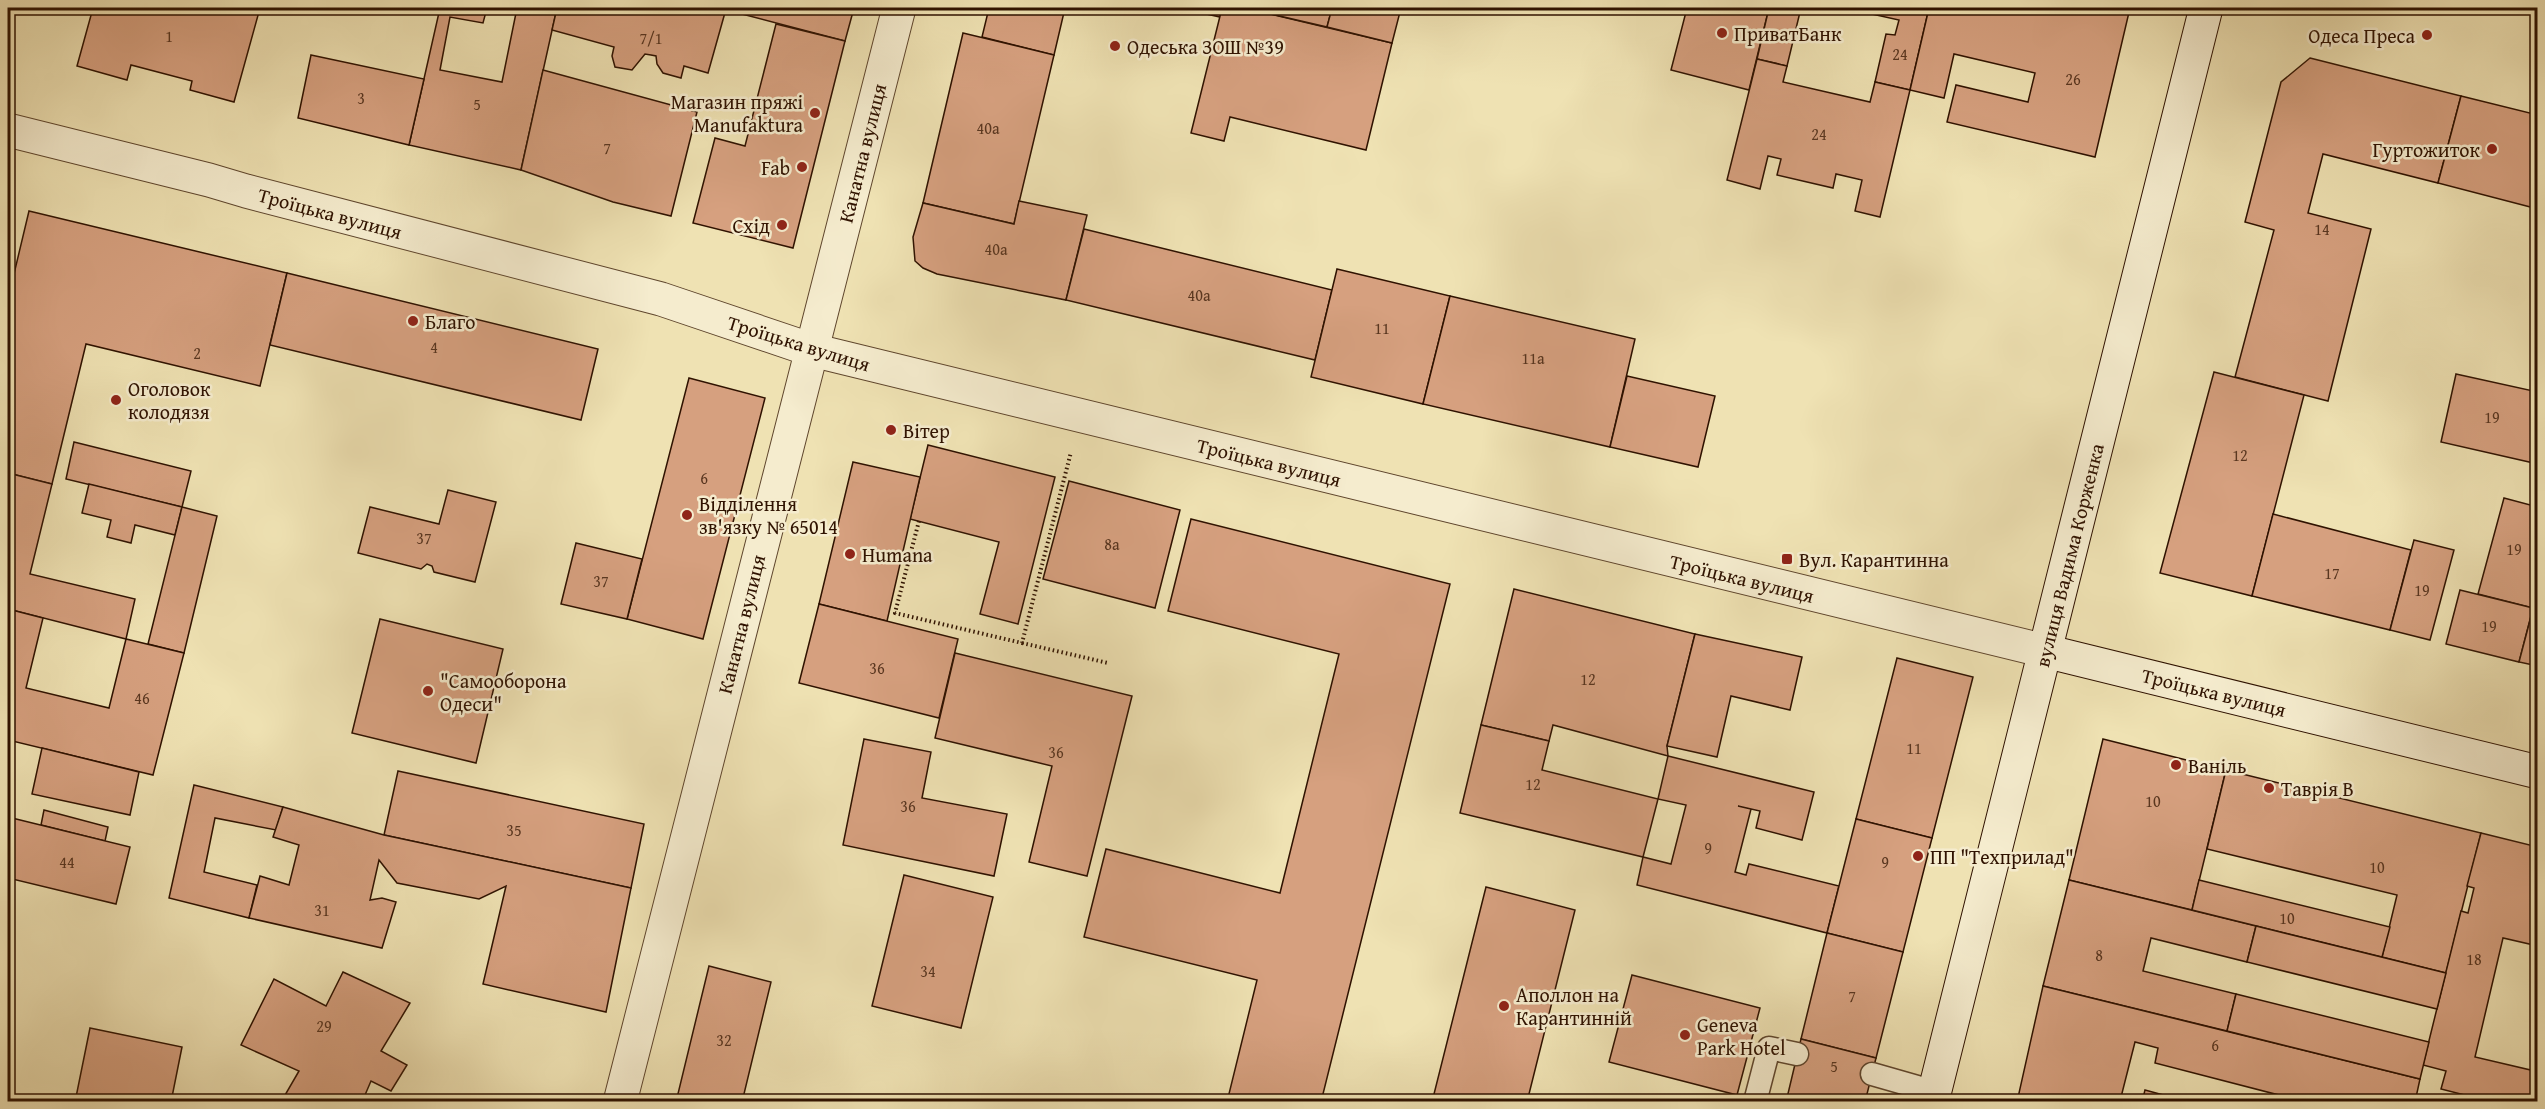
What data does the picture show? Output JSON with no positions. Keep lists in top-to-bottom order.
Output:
{
  "streets": {
    "street": ["Канатна вулиця", "Троїцька вулиця", "вулиця Вадима Корженка"]
  },
  "crossings": [
    ["Канатна вулиця", "Троїцька вулиця"],
    ["Троїцька вулиця", "вулиця Вадима Корженка"]
  ],
  "places": {
    "other": [
      "ПриватБанк",
      "Одеса Преса",
      "Одеська ЗОШ №39",
      "Магазин пряжі Manufaktura",
      "Гуртожиток",
      "Fab",
      "Схiд",
      "Благо",
      "Оголовок колодязя",
      "Вітер",
      "Відділення зв'язку № 65014",
      "Humana",
      "\"Самооборона Одеси\"",
      "Ваніль",
      "Таврія В",
      "ПП \"Техприлад\"",
      "Аполлон на Карантинній",
      "Geneva Park Hotel"
    ],
    "transit": ["Вул. Карантинна"]
  },
  "house_numbers": [
    "1",
    "7/1",
    "24",
    "26",
    "3",
    "5",
    "40а",
    "24",
    "7",
    "14",
    "40а",
    "40а",
    "11",
    "4",
    "2",
    "11а",
    "19",
    "12",
    "6",
    "37",
    "8а",
    "19",
    "17",
    "37",
    "19",
    "19",
    "36",
    "12",
    "46",
    "11",
    "36",
    "12",
    "10",
    "36",
    "35",
    "9",
    "44",
    "9",
    "10",
    "31",
    "10",
    "8",
    "18",
    "34",
    "7",
    "29",
    "32",
    "6",
    "5"
  ]
}
